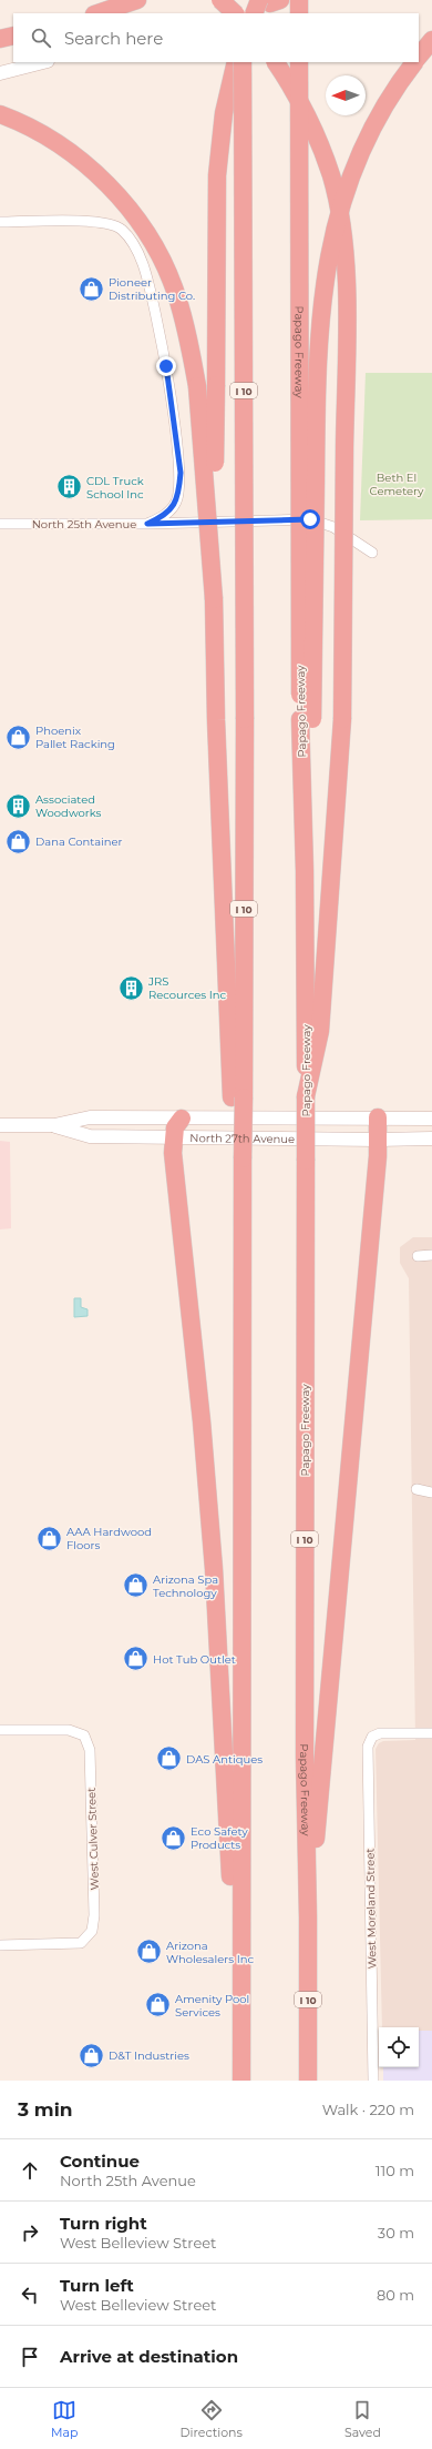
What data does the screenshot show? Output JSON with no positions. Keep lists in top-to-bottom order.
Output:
{
  "streets": {
    "highway": ["Papago Freeway", "I 10"],
    "main road": ["North 27th Avenue"],
    "street": ["North 25th Avenue", "West Culver Street", "West Moreland Street"]
  },
  "parks": ["Beth El Cemetery"],
  "places": {
    "shop": [
      "Pioneer Distributing Co.",
      "Phoenix Pallet Racking",
      "Dana Container",
      "AAA Hardwood Floors",
      "Arizona Spa Technology",
      "Hot Tub Outlet",
      "DAS Antiques",
      "Eco Safety Products",
      "Arizona Wholesalers Inc",
      "Amenity Pool Services",
      "D&T Industries"
    ],
    "building": ["CDL Truck School Inc", "Associated Woodworks", "JRS Recources Inc"]
  },
  "north": "left",
  "page": {
    "search": "Search here",
    "heading": ["3 min", "Walk · 220 m"],
    "list": [
      ["Continue", "North 25th Avenue", "110 m"],
      ["Turn right", "West Belleview Street", "30 m"],
      ["Turn left", "West Belleview Street", "80 m"],
      "Arrive at destination"
    ],
    "nav": ["Map", "Directions", "Saved"]
  }
}
